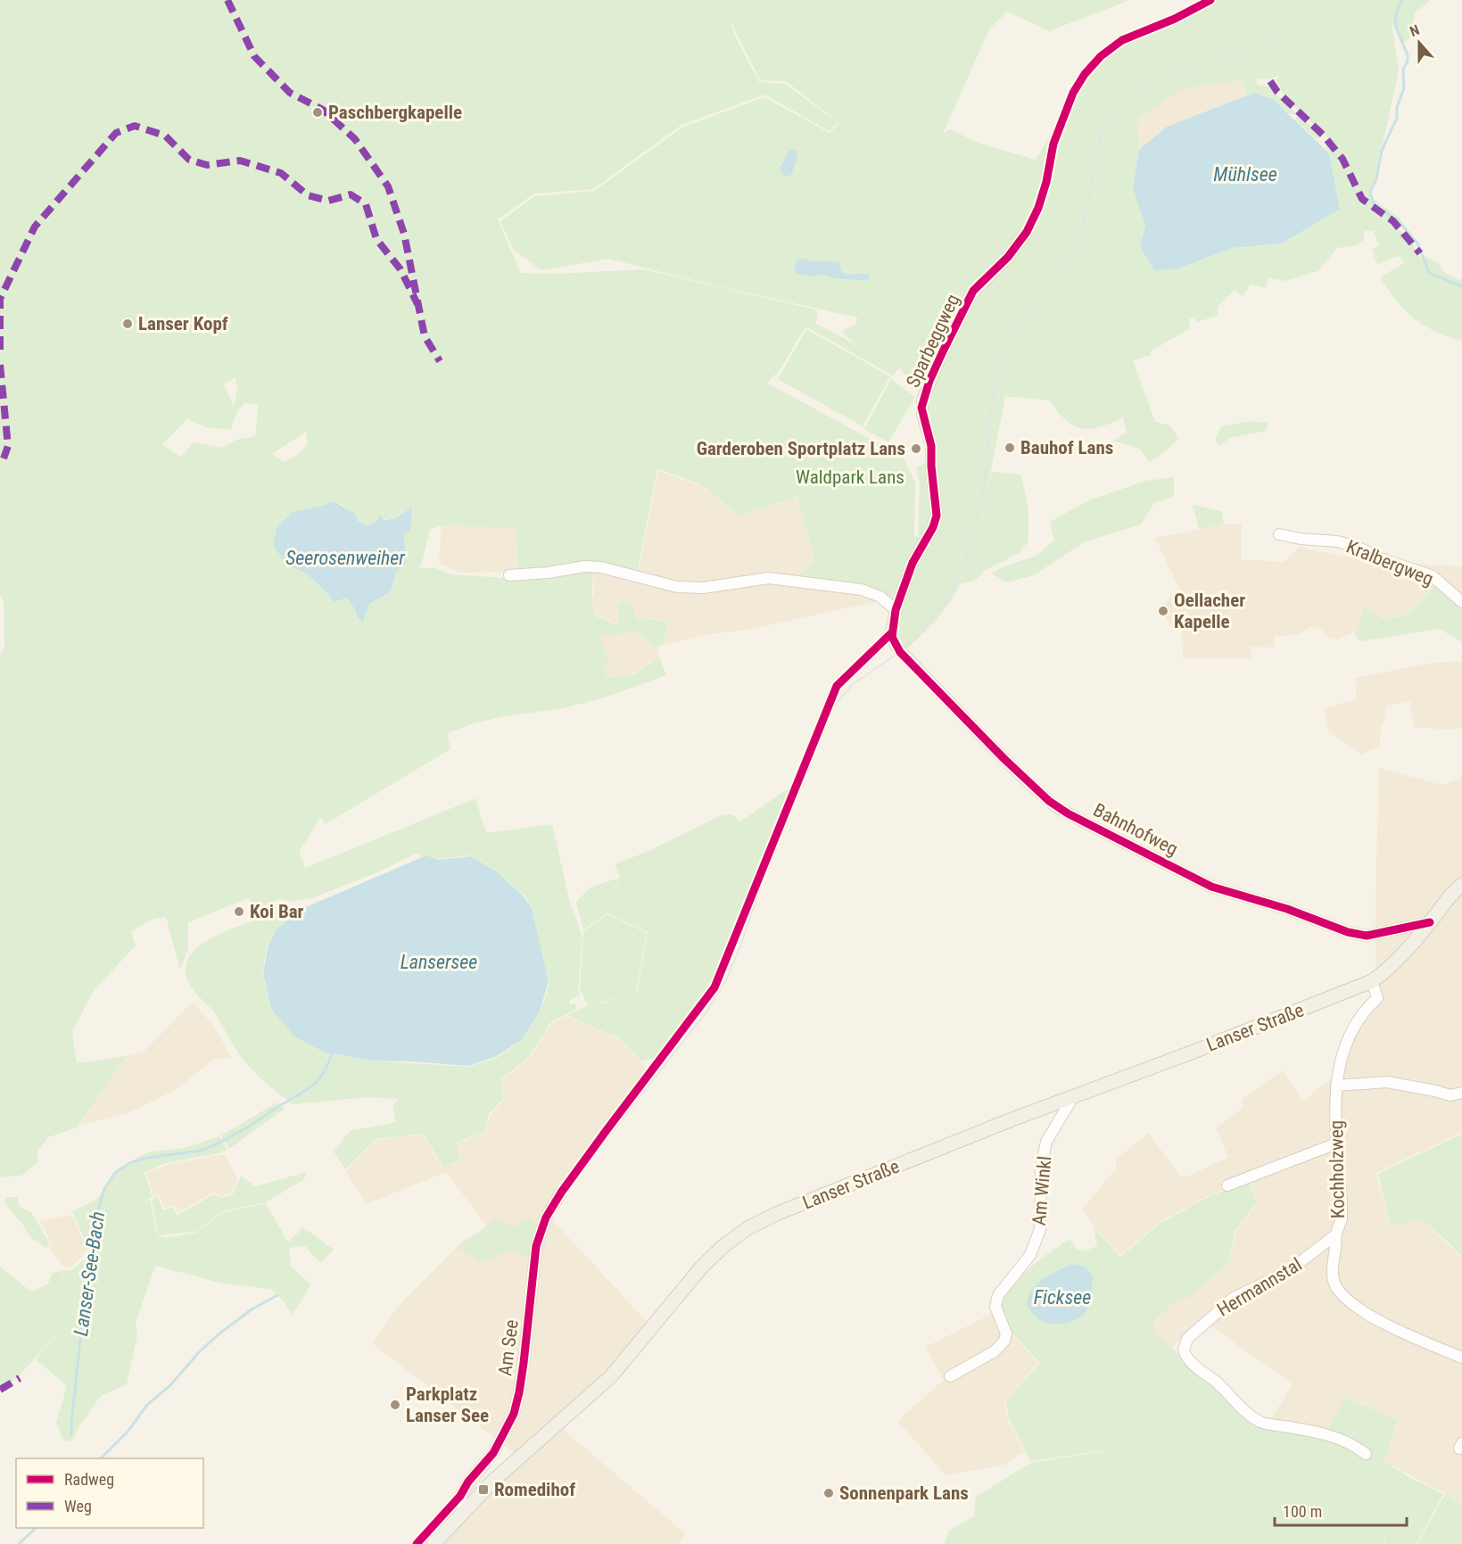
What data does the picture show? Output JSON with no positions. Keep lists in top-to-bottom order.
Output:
{
  "streets": {
    "main road": ["Lanser Straße"],
    "street": [
      "Sparbeggweg",
      "Kralbergweg",
      "Bahnhofweg",
      "Kochholzweg",
      "Am Winkl",
      "Hermannstal",
      "Am See"
    ]
  },
  "crossings": [
    ["Sparbeggweg", "Bahnhofweg"],
    ["Bahnhofweg", "Lanser Straße"],
    ["Lanser Straße", "Kochholzweg"],
    ["Lanser Straße", "Am Winkl"],
    ["Lanser Straße", "Am See"],
    ["Kochholzweg", "Hermannstal"]
  ],
  "water": [
    "Mühlsee",
    "Seerosenweiher",
    "Lansersee",
    "Lanser-See-Bach",
    "Ficksee"
  ],
  "parks": ["Waldpark Lans"],
  "places": {
    "other": [
      "Paschbergkapelle",
      "Lanser Kopf",
      "Bauhof Lans",
      "Garderoben Sportplatz Lans",
      "Oellacher Kapelle",
      "Koi Bar",
      "Parkplatz Lanser See",
      "Sonnenpark Lans"
    ],
    "transit": ["Romedihof"]
  },
  "legend": ["Radweg", "Weg"],
  "scale_bar": "100 m",
  "north": "top"
}
